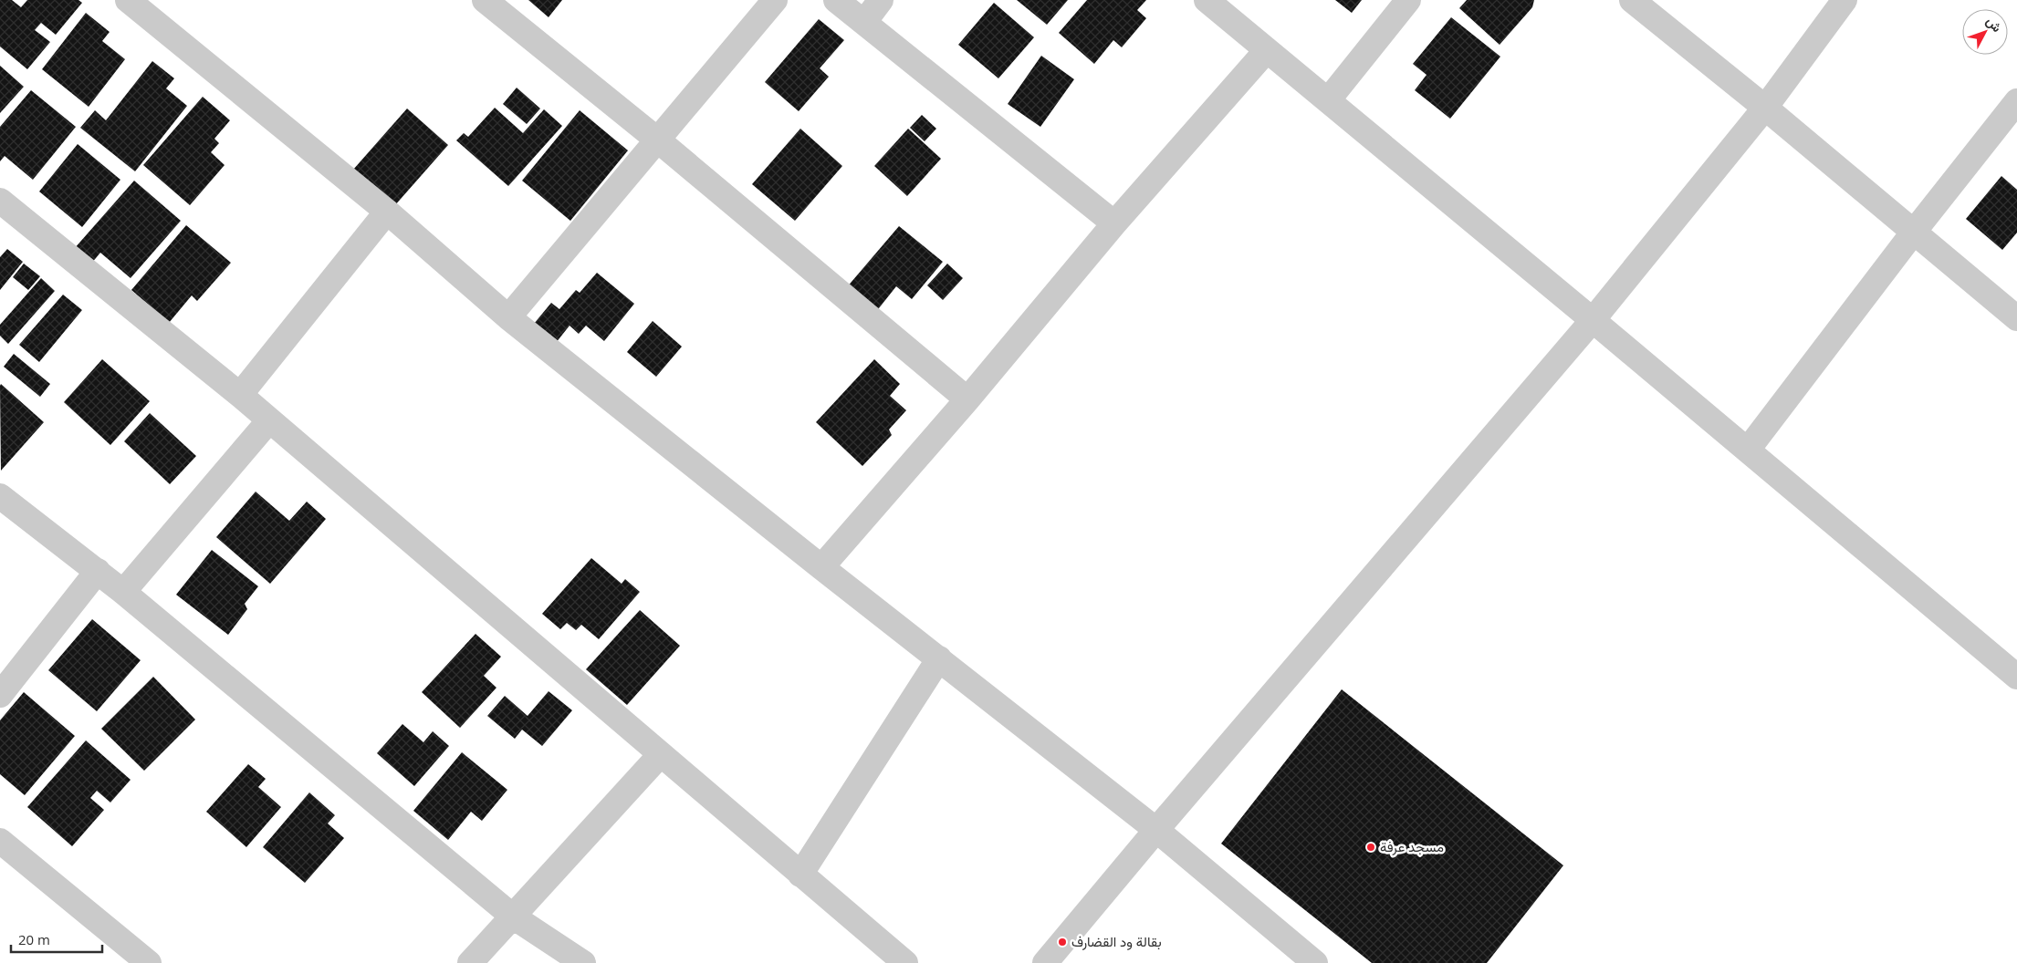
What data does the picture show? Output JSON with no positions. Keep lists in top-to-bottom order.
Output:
{
  "places": ["مسجد عرفة", "بقالة ود القضارف"],
  "scale_bar": "20 m",
  "north": "top right"
}
